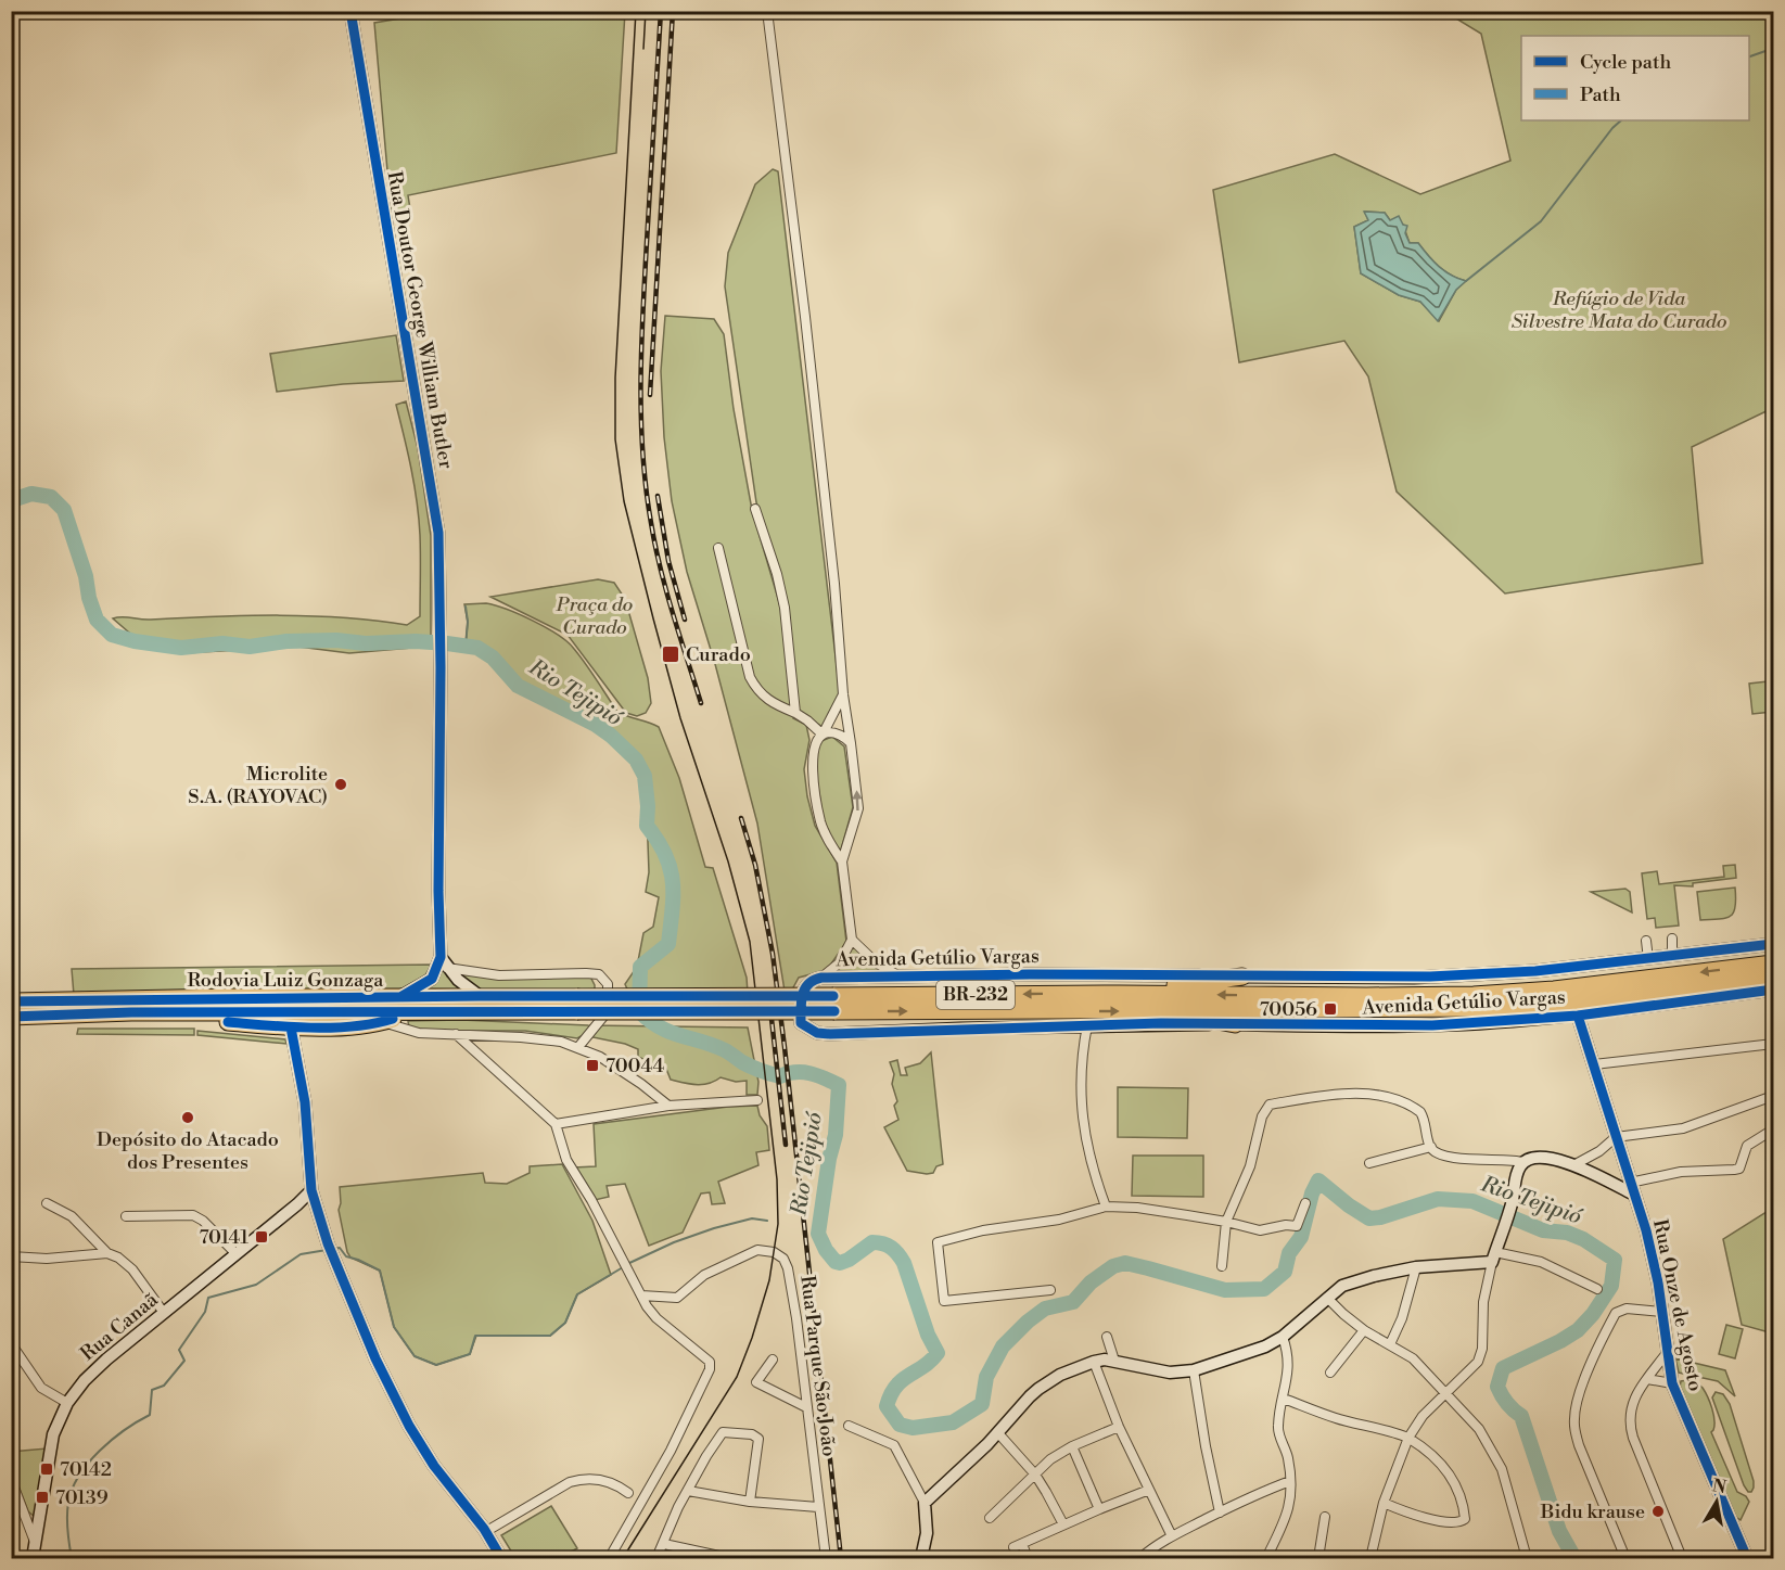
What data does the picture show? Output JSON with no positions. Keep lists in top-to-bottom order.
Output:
{
  "streets": {
    "highway": ["Rodovia Luiz Gonzaga", "BR-232"],
    "street": [
      "Rua Doutor George William Butler",
      "Avenida Getúlio Vargas",
      "Rua Onze de Agosto",
      "Rua Canaã",
      "Rua Parque São João"
    ]
  },
  "crossings": [
    ["Avenida Getúlio Vargas", "Rua Onze de Agosto"]
  ],
  "water": ["Rio Tejipió"],
  "parks": ["Refúgio de Vida Silvestre Mata do Curado", "Praça do Curado"],
  "places": {
    "transit": [
      "Curado",
      "70056",
      "70044",
      "70141",
      "70142",
      "70139"
    ],
    "other": ["Microlite S.A. (RAYOVAC)", "Depósito do Atacado dos Presentes", "Bidu krause"]
  },
  "legend": ["Cycle path", "Path"],
  "north": "top"
}
